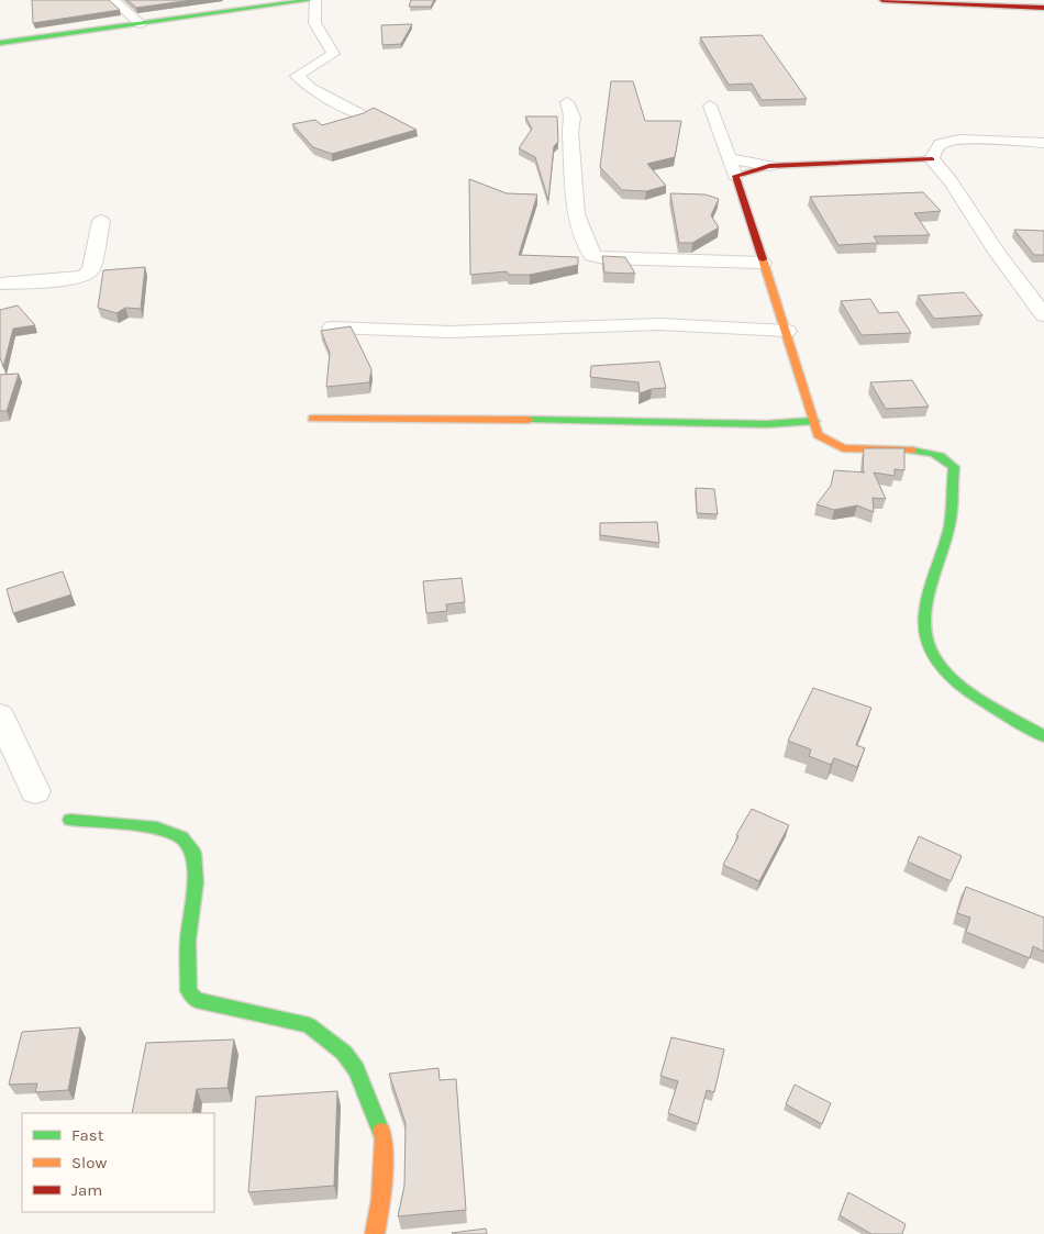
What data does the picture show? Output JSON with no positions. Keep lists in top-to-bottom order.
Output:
{
  "legend": ["Fast", "Slow", "Jam"]
}
